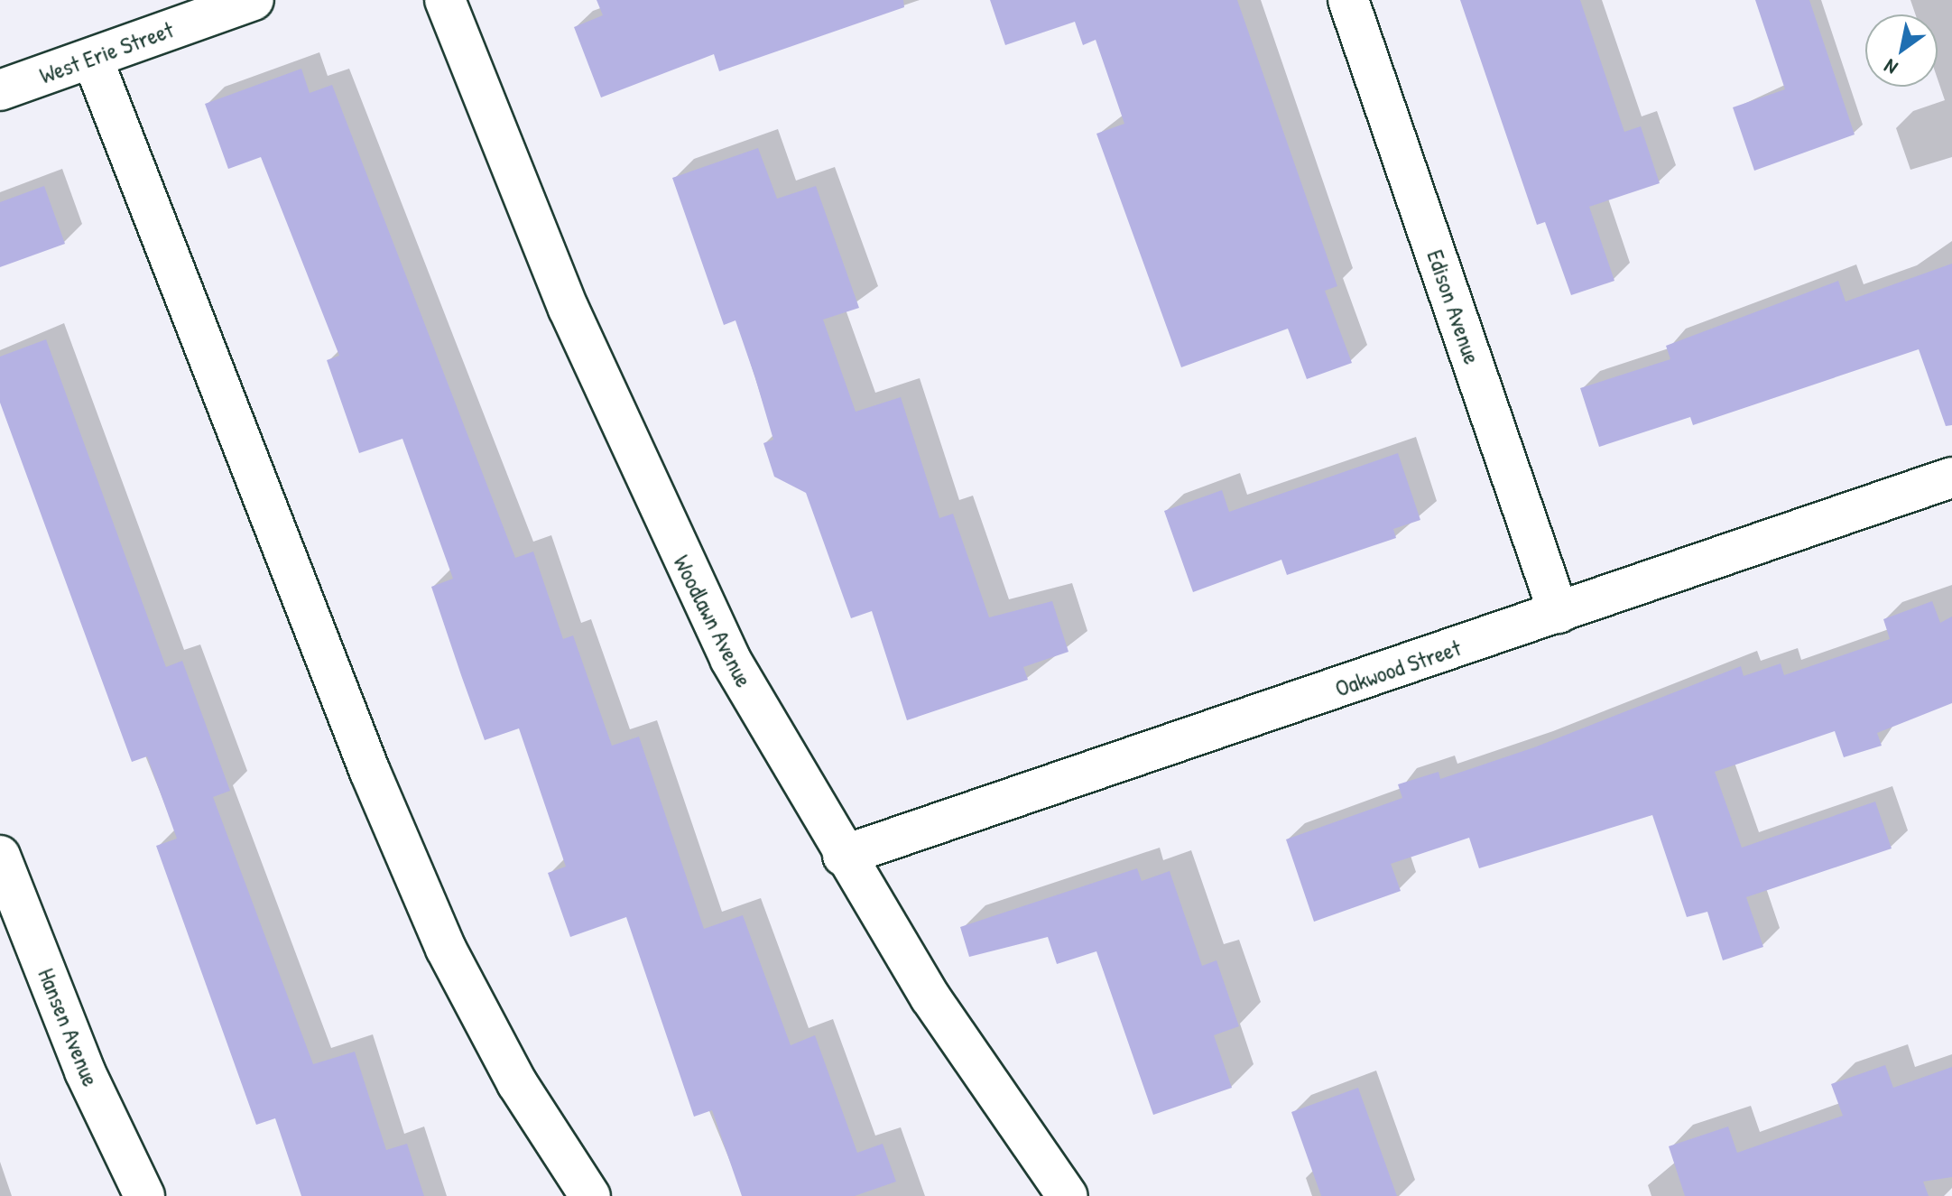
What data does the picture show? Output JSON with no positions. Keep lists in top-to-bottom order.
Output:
{
  "streets": {
    "street": [
      "West Erie Street",
      "Edison Avenue",
      "Woodlawn Avenue",
      "Oakwood Street",
      "Hansen Avenue"
    ]
  },
  "crossings": [
    ["Edison Avenue", "Oakwood Street"],
    ["Woodlawn Avenue", "Oakwood Street"]
  ],
  "north": "bottom left"
}
